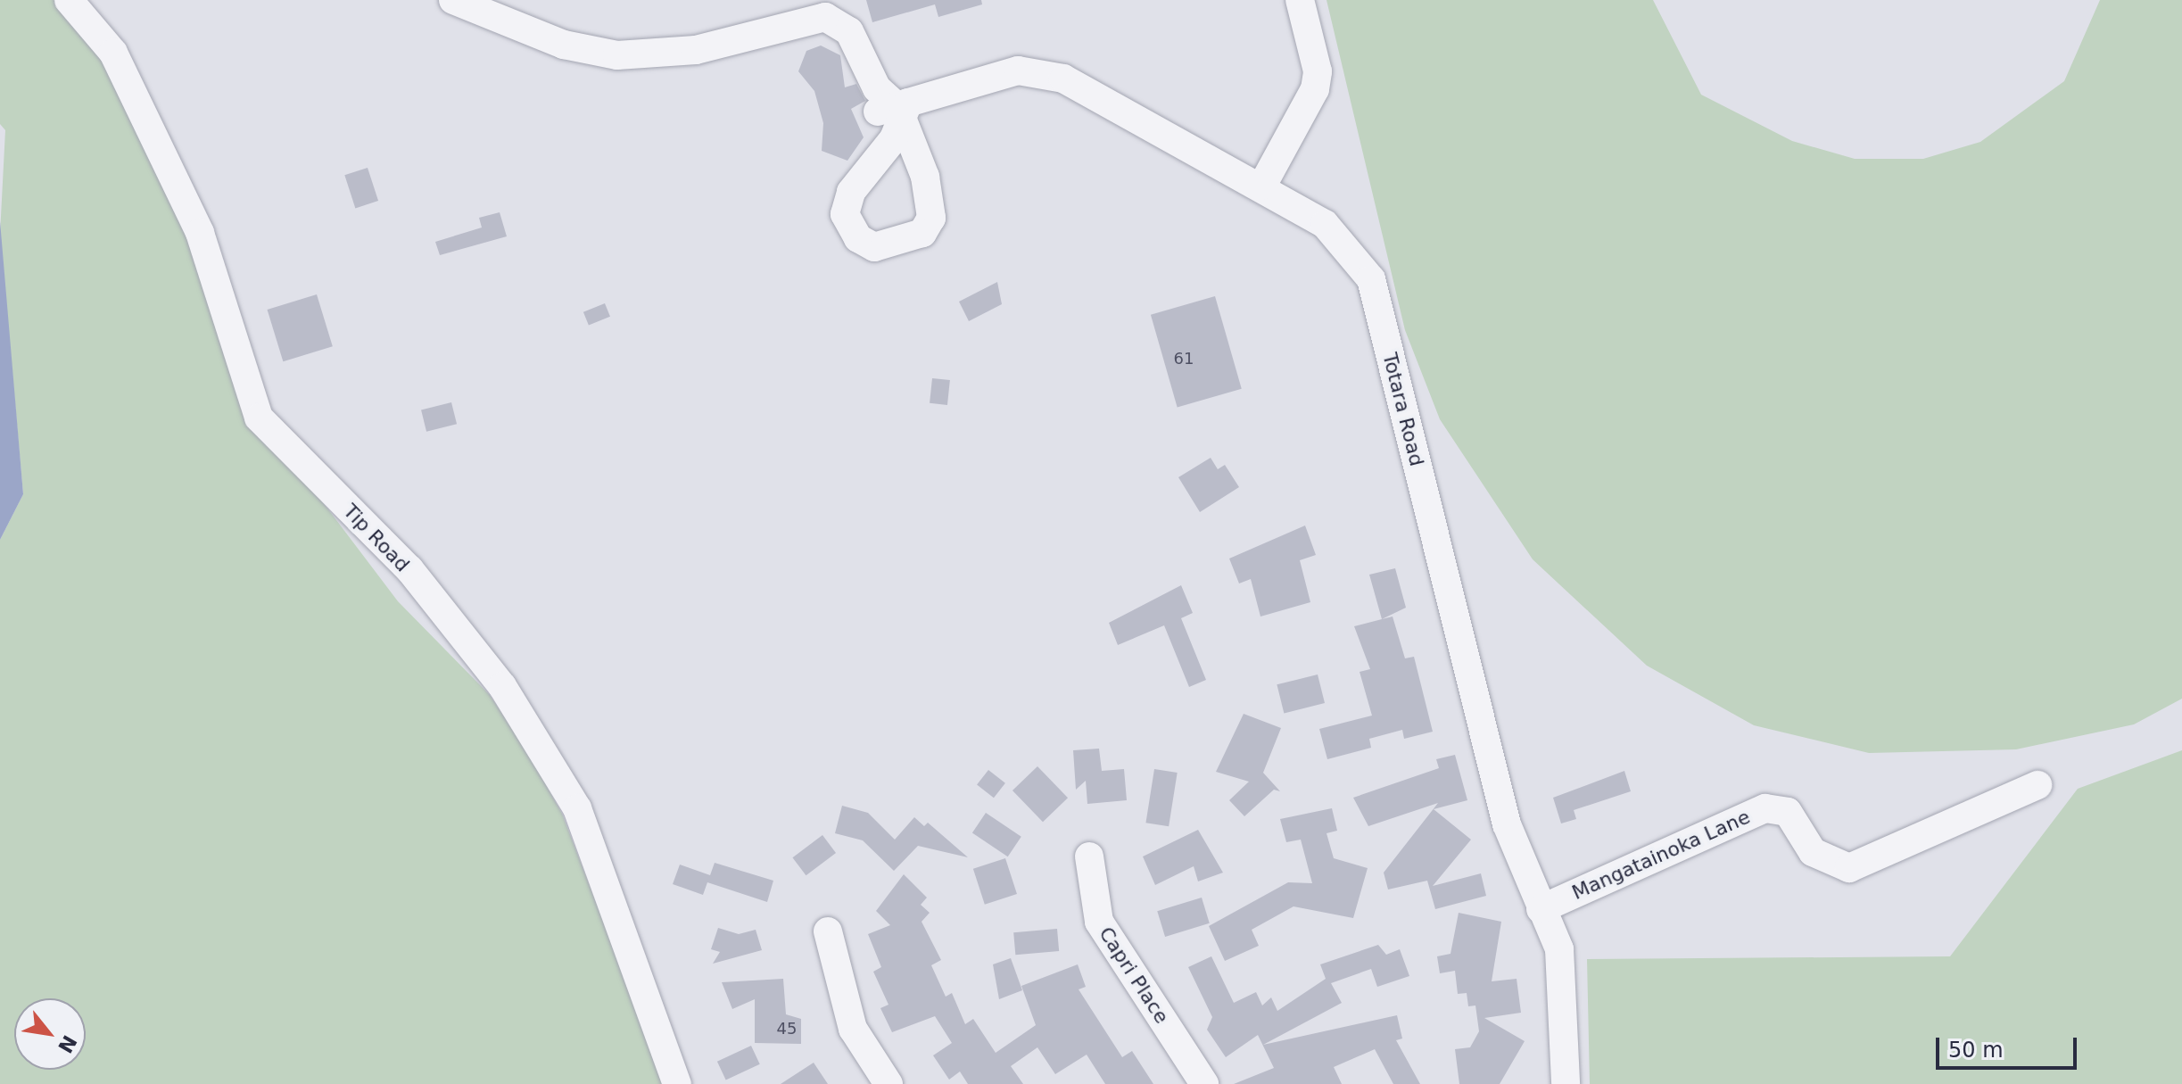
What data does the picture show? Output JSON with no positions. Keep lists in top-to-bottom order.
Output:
{
  "streets": {
    "street": [
      "Totara Road",
      "Tip Road",
      "Mangatainoka Lane",
      "Capri Place"
    ]
  },
  "crossings": [
    ["Totara Road", "Mangatainoka Lane"]
  ],
  "house_numbers": ["61", "45"],
  "scale_bar": "50 m",
  "north": "bottom right"
}
